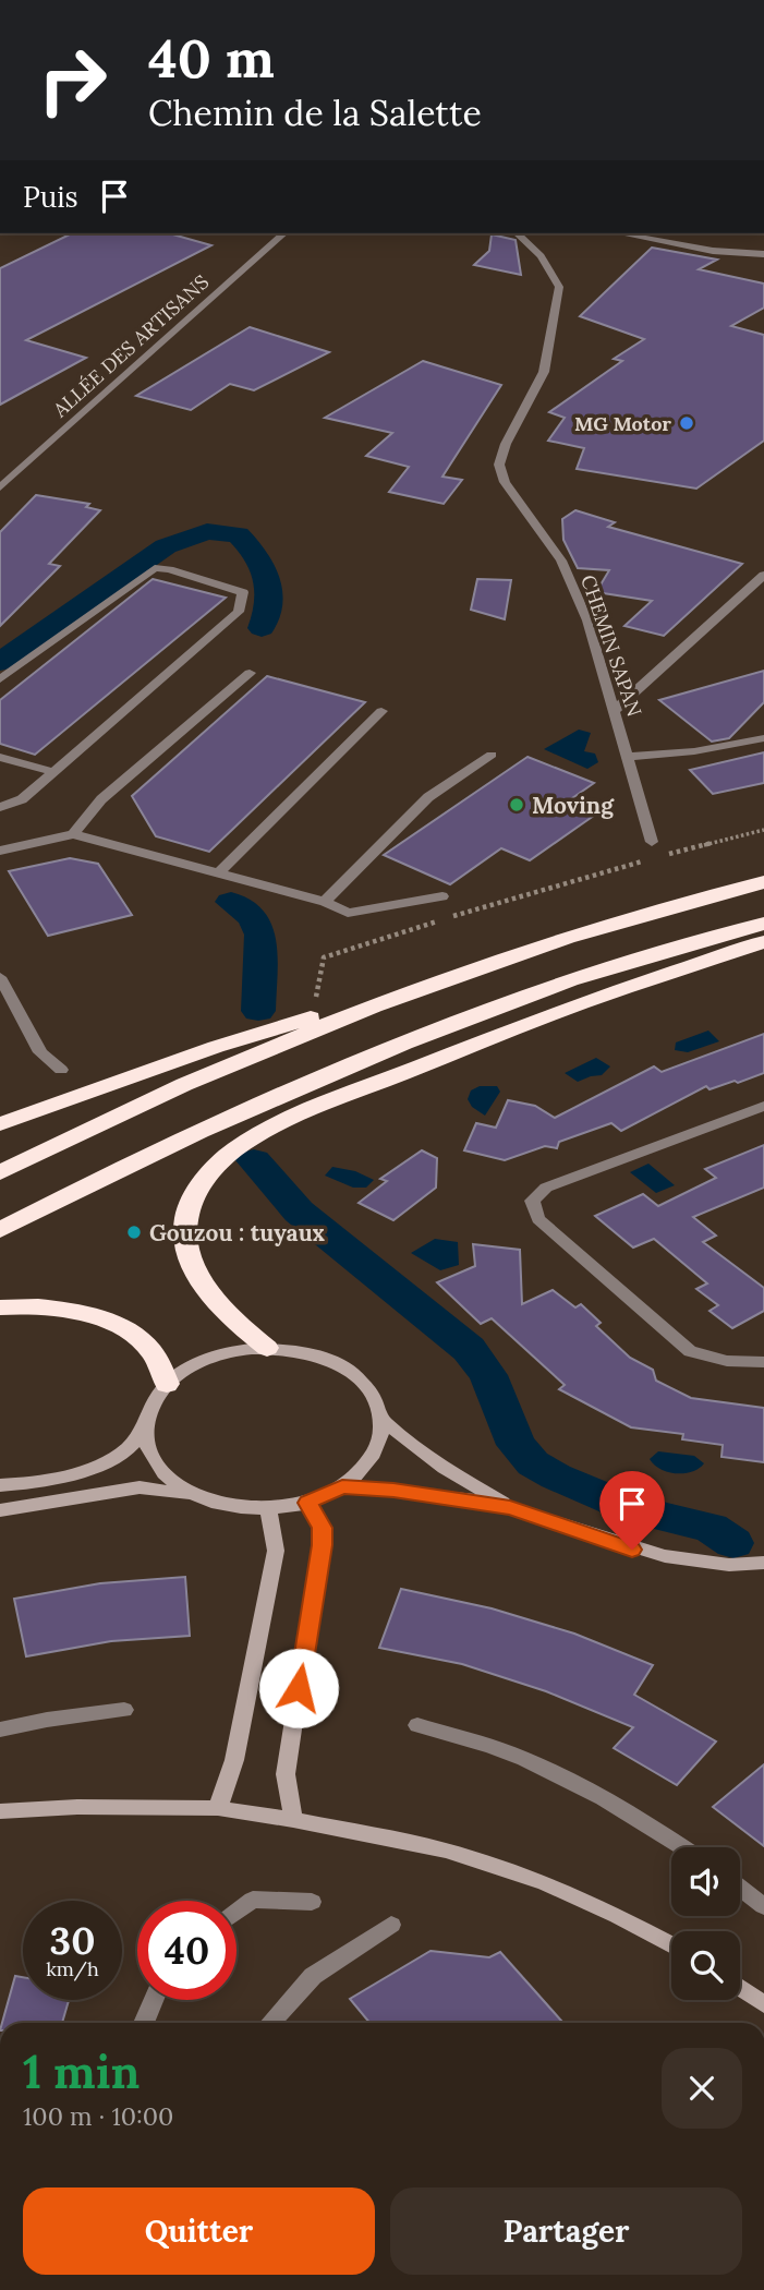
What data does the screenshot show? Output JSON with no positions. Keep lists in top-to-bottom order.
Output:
{
  "streets": {
    "street": ["ALLÉE DES ARTISANS", "CHEMIN SAPAN"]
  },
  "places": ["MG Motor", "Moving", "Gouzou : tuyaux"],
  "page": {
    "turn": ["40 m", "Chemin de la Salette"],
    "then": "Puis",
    "speed": "30 km/h",
    "limit": "40",
    "heading": ["1 min", "100 m · 10:00"],
    "buttons": ["Quitter", "Partager"]
  }
}
